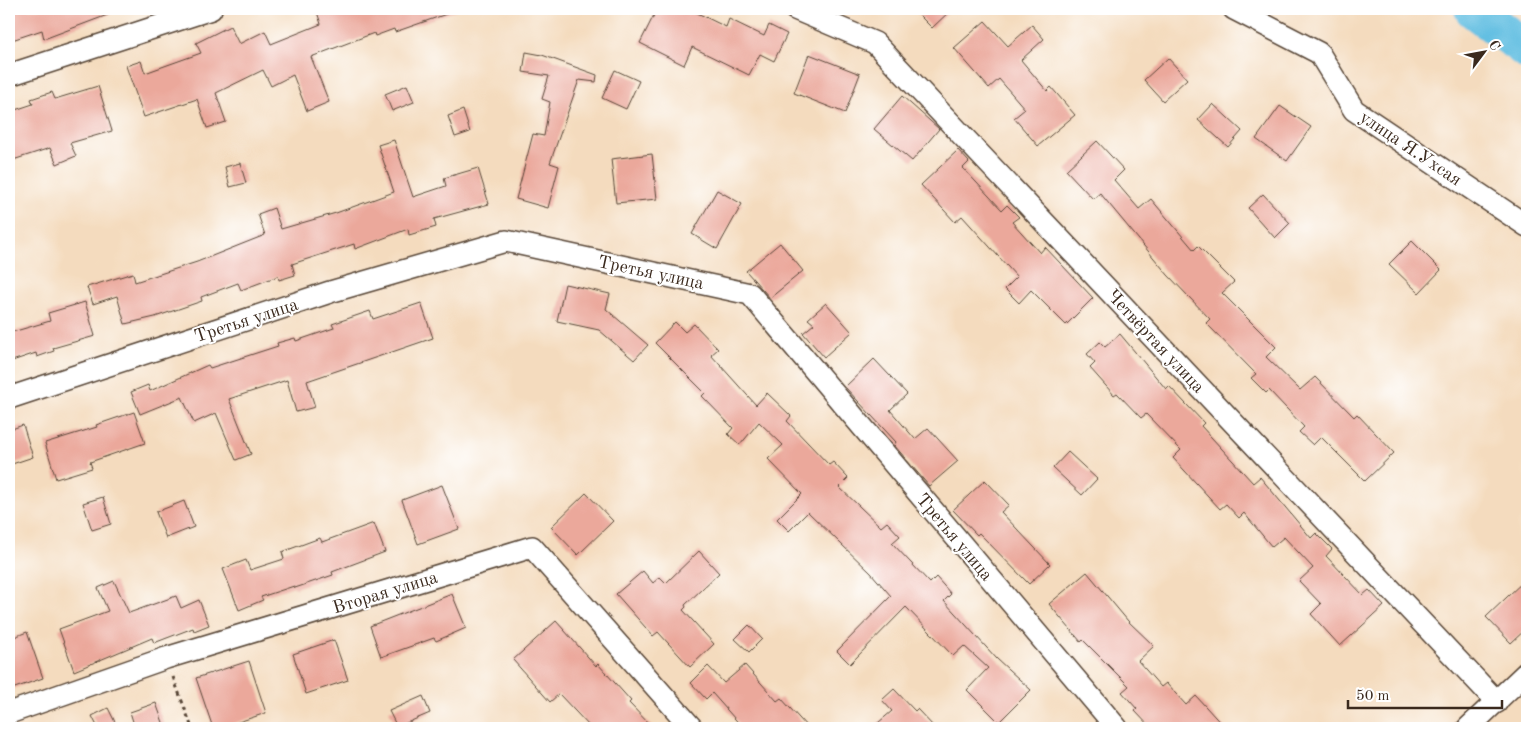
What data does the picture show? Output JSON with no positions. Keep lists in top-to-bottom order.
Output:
{
  "streets": {
    "street": [
      "улица Я.Ухсая",
      "Третья улица",
      "Четвёртая улица",
      "Вторая улица"
    ]
  },
  "scale_bar": "50 m",
  "north": "top right"
}
